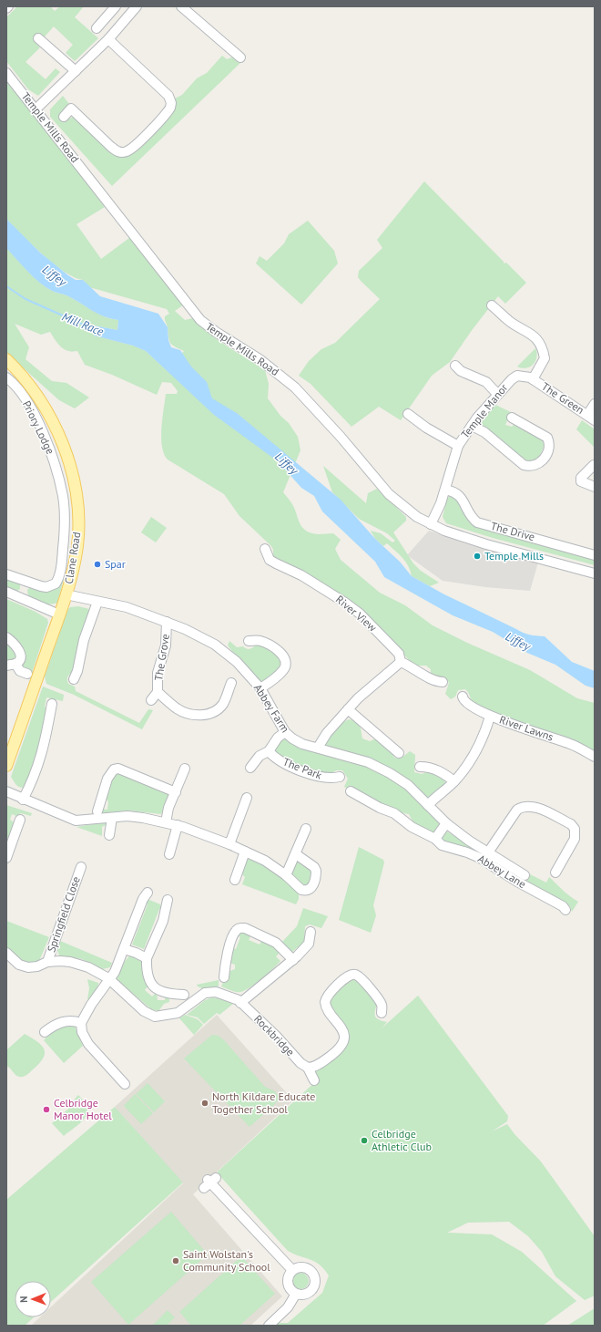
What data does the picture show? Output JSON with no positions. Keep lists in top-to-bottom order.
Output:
{
  "streets": {
    "main road": ["Clane Road"],
    "street": [
      "Temple Mills Road",
      "The Green",
      "Temple Manor",
      "Priory Lodge",
      "The Drive",
      "River View",
      "The Grove",
      "Abbey Farm",
      "River Lawns",
      "The Park",
      "Abbey Lane",
      "Springfield Close",
      "Rockbridge"
    ]
  },
  "crossings": [
    ["Temple Mills Road", "Temple Manor"],
    ["The Green", "Temple Manor"],
    ["Temple Manor", "The Drive"],
    ["Clane Road", "Abbey Farm"],
    ["The Grove", "Abbey Farm"]
  ],
  "water": ["Liffey", "Mill Race"],
  "places": [
    "Temple Mills",
    "Spar",
    "North Kildare Educate Together School",
    "Celbridge Manor Hotel",
    "Celbridge Athletic Club",
    "Saint Wolstan's Community School"
  ],
  "north": "left"
}
